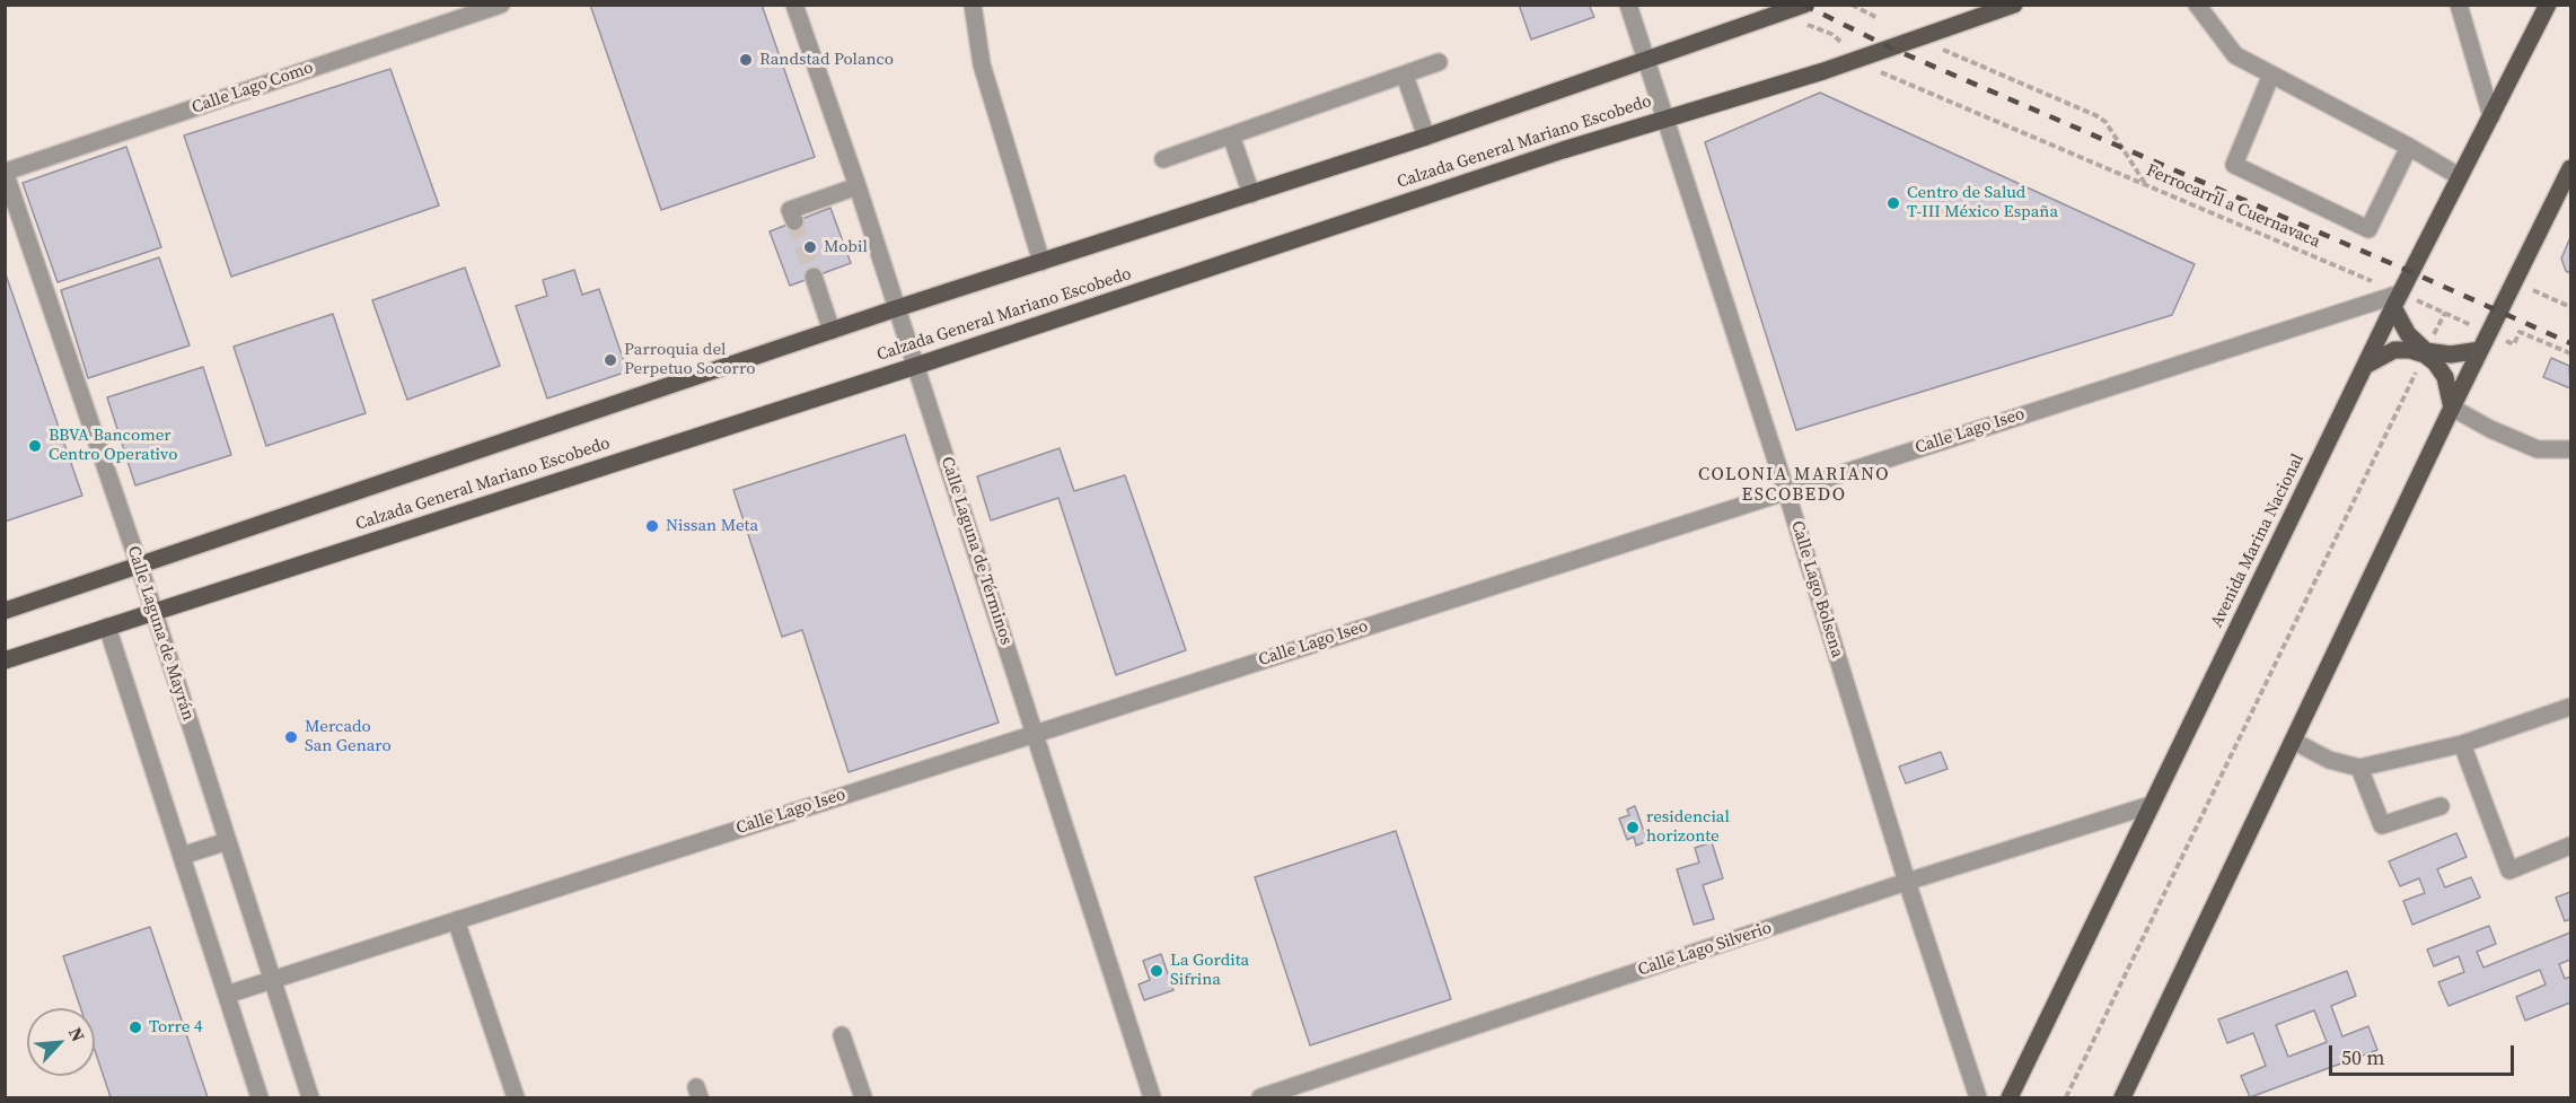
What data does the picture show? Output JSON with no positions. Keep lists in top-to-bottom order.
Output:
{
  "streets": {
    "main road": ["Calzada General Mariano Escobedo", "Avenida Marina Nacional"],
    "street": [
      "Calle Lago Como",
      "Calle Lago Iseo",
      "Calle Laguna de Términos",
      "Calle Lago Bolsena",
      "Calle Laguna de Mayrán",
      "Calle Lago Silverio"
    ],
    "path": ["Ferrocarril a Cuernavaca"]
  },
  "crossings": [
    ["Calle Lago Como", "Calle Laguna de Mayrán"],
    ["Calzada General Mariano Escobedo", "Calle Laguna de Términos"],
    ["Calzada General Mariano Escobedo", "Calle Lago Bolsena"],
    ["Calzada General Mariano Escobedo", "Calle Laguna de Mayrán"],
    ["Ferrocarril a Cuernavaca", "Calle Lago Iseo"],
    ["Ferrocarril a Cuernavaca", "Avenida Marina Nacional"],
    ["Calle Lago Iseo", "Avenida Marina Nacional"],
    ["Calle Lago Iseo", "Calle Laguna de Términos"],
    ["Calle Lago Iseo", "Calle Lago Bolsena"],
    ["Calle Lago Iseo", "Calle Laguna de Mayrán"],
    ["Avenida Marina Nacional", "Calle Lago Silverio"],
    ["Calle Lago Bolsena", "Calle Lago Silverio"]
  ],
  "districts": ["COLONIA MARIANO ESCOBEDO"],
  "places": [
    "Randstad Polanco",
    "Centro de Salud T-III México España",
    "Mobil",
    "Parroquia del Perpetuo Socorro",
    "BBVA Bancomer Centro Operativo",
    "Nissan Meta",
    "Mercado San Genaro",
    "residencial horizonte",
    "La Gordita Sifrina",
    "Torre 4"
  ],
  "scale_bar": "50 m",
  "north": "top right"
}
